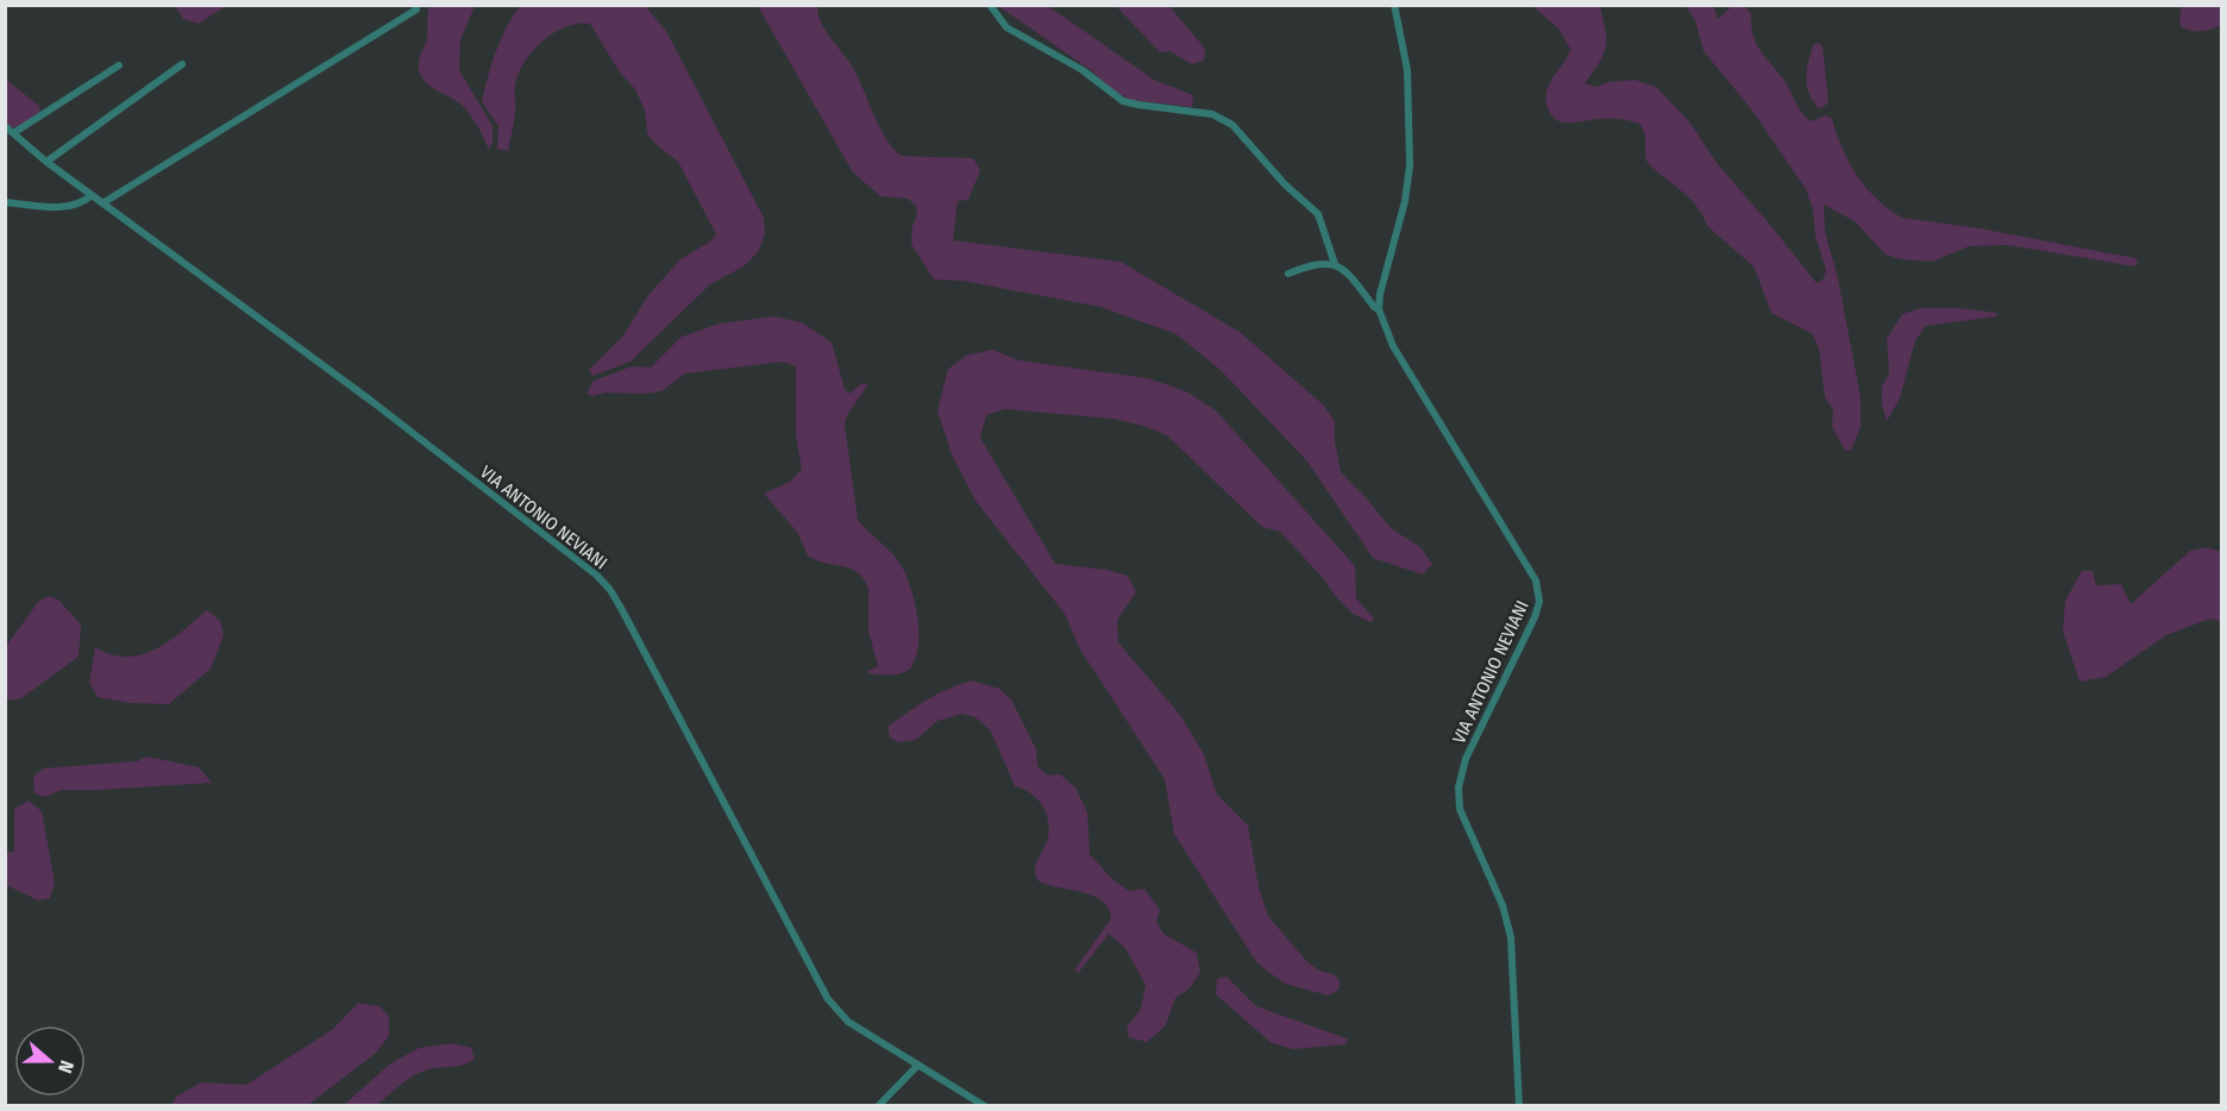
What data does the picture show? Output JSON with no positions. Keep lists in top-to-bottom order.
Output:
{
  "streets": {
    "street": ["VIA ANTONIO NEVIANI"]
  },
  "north": "right"
}
